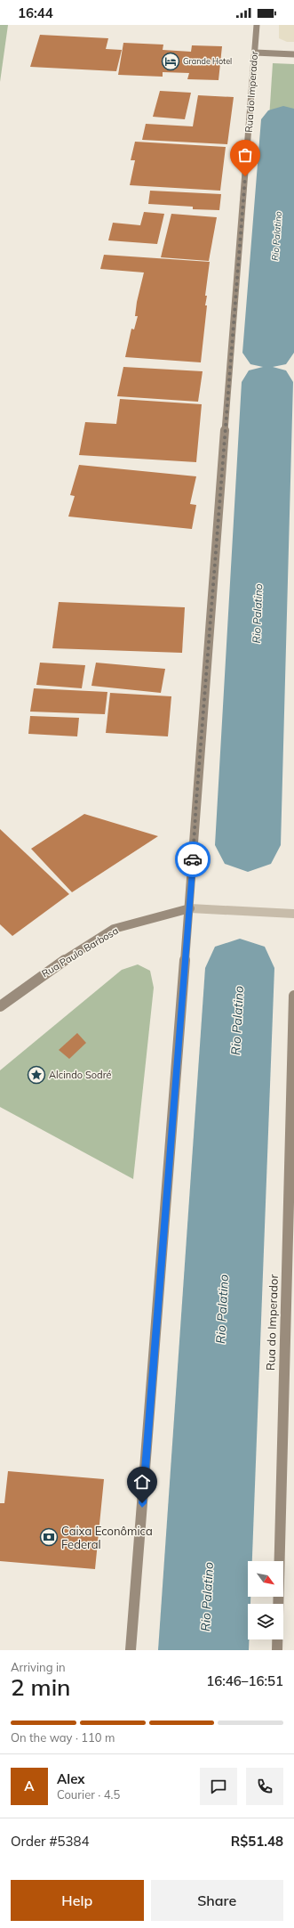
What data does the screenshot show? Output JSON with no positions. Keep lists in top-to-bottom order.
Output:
{
  "streets": {
    "main road": ["Rua do Imperador", "Rua Paulo Barbosa"]
  },
  "crossings": [
    ["Rua do Imperador", "Rua Paulo Barbosa"]
  ],
  "water": ["Rio Palatino"],
  "places": {
    "hotel": ["Grande Hotel"],
    "place": ["Alcindo Sodré"],
    "bank": ["Caixa Econômica Federal"]
  },
  "north": "bottom right",
  "page": {
    "status": "16:44",
    "heading": ["2 min", "Arriving in", "16:46–16:51"],
    "panel": [
      "Alex",
      "Courier · 4.5",
      "Order #5384",
      "R$51.48"
    ],
    "bar": "On the way · 110 m",
    "round": "A",
    "buttons": ["Help", "Share"]
  }
}
